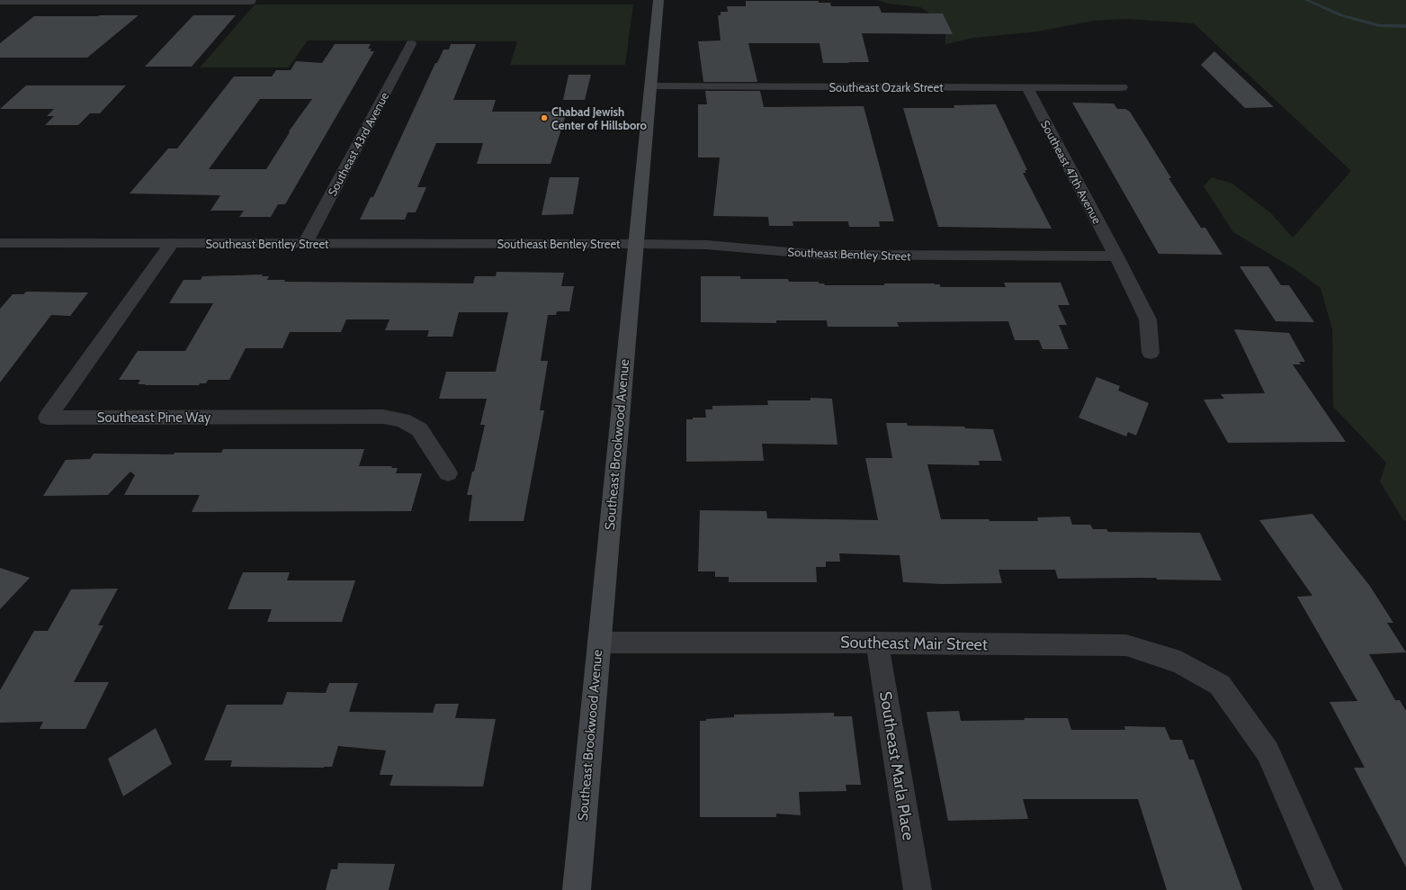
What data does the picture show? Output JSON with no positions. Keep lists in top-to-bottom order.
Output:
{
  "streets": {
    "main road": ["Southeast Brookwood Avenue"],
    "street": [
      "Southeast Ozark Street",
      "Southeast 43rd Avenue",
      "Southeast 47th Avenue",
      "Southeast Bentley Street",
      "Southeast Pine Way",
      "Southeast Mair Street",
      "Southeast Marla Place"
    ]
  },
  "crossings": [
    ["Southeast Ozark Street", "Southeast 47th Avenue"],
    ["Southeast Ozark Street", "Southeast Brookwood Avenue"],
    ["Southeast 43rd Avenue", "Southeast Bentley Street"],
    ["Southeast 47th Avenue", "Southeast Bentley Street"],
    ["Southeast Bentley Street", "Southeast Pine Way"],
    ["Southeast Bentley Street", "Southeast Brookwood Avenue"],
    ["Southeast Brookwood Avenue", "Southeast Mair Street"],
    ["Southeast Mair Street", "Southeast Marla Place"]
  ],
  "places": ["Chabad Jewish Center of Hillsboro"]
}
